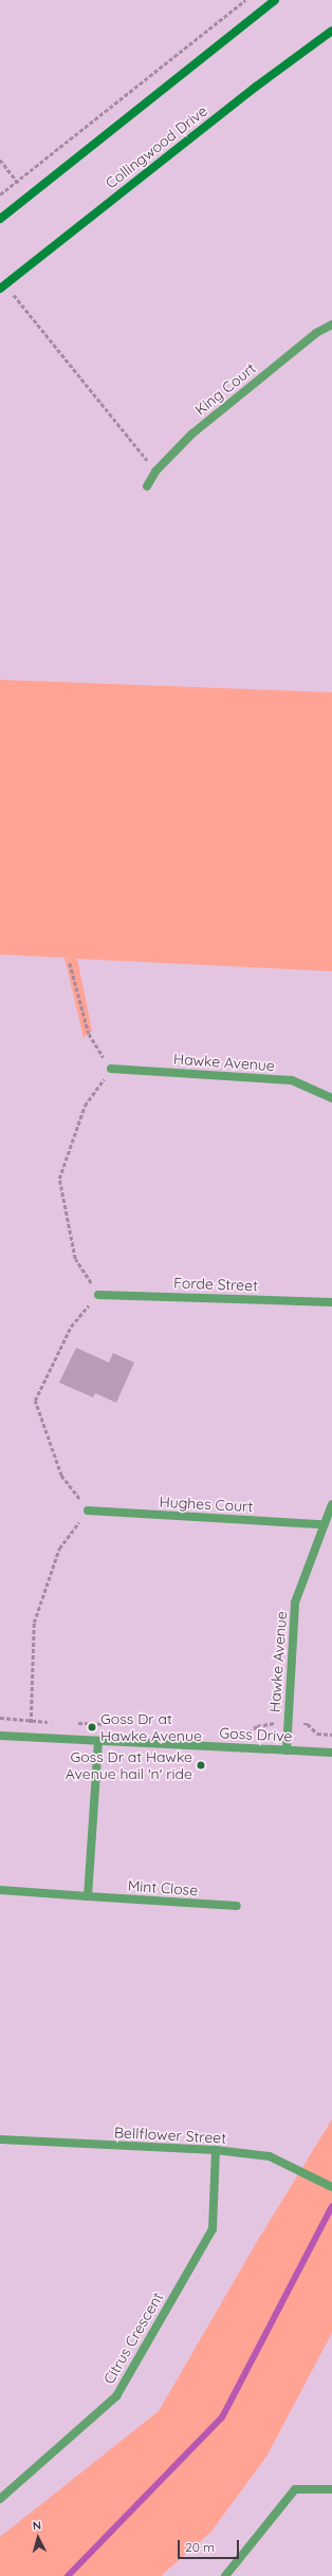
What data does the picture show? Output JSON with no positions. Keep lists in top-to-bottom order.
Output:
{
  "streets": {
    "main road": ["Collingwood Drive"],
    "street": [
      "King Court",
      "Hawke Avenue",
      "Forde Street",
      "Hughes Court",
      "Goss Drive",
      "Mint Close",
      "Bellflower Street",
      "Citrus Crescent"
    ]
  },
  "crossings": [
    ["Hawke Avenue", "Hughes Court"],
    ["Hawke Avenue", "Goss Drive"],
    ["Bellflower Street", "Citrus Crescent"]
  ],
  "places": ["Goss Dr at Hawke Avenue", "Goss Dr at Hawke Avenue hail 'n' ride"],
  "scale_bar": "20 m",
  "north": "top"
}
